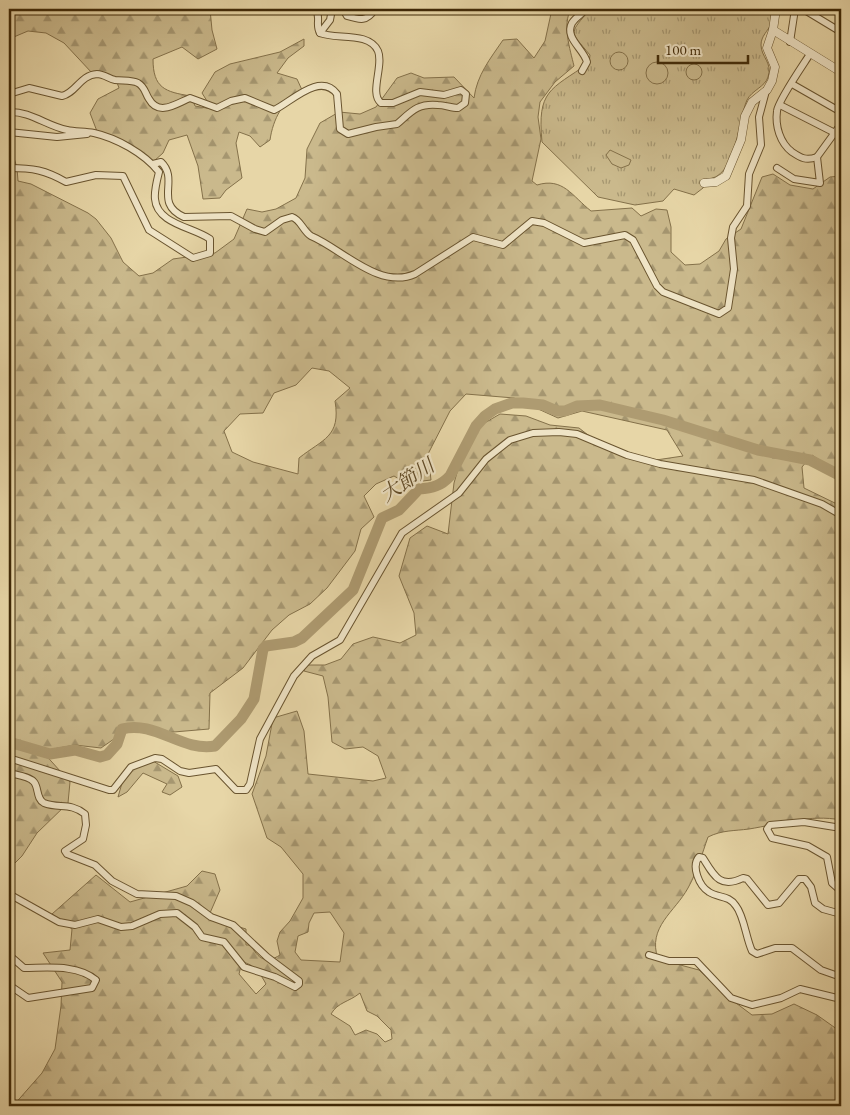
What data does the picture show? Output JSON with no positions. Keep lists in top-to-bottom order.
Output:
{
  "water": ["大節川"],
  "scale_bar": "100 m"
}
